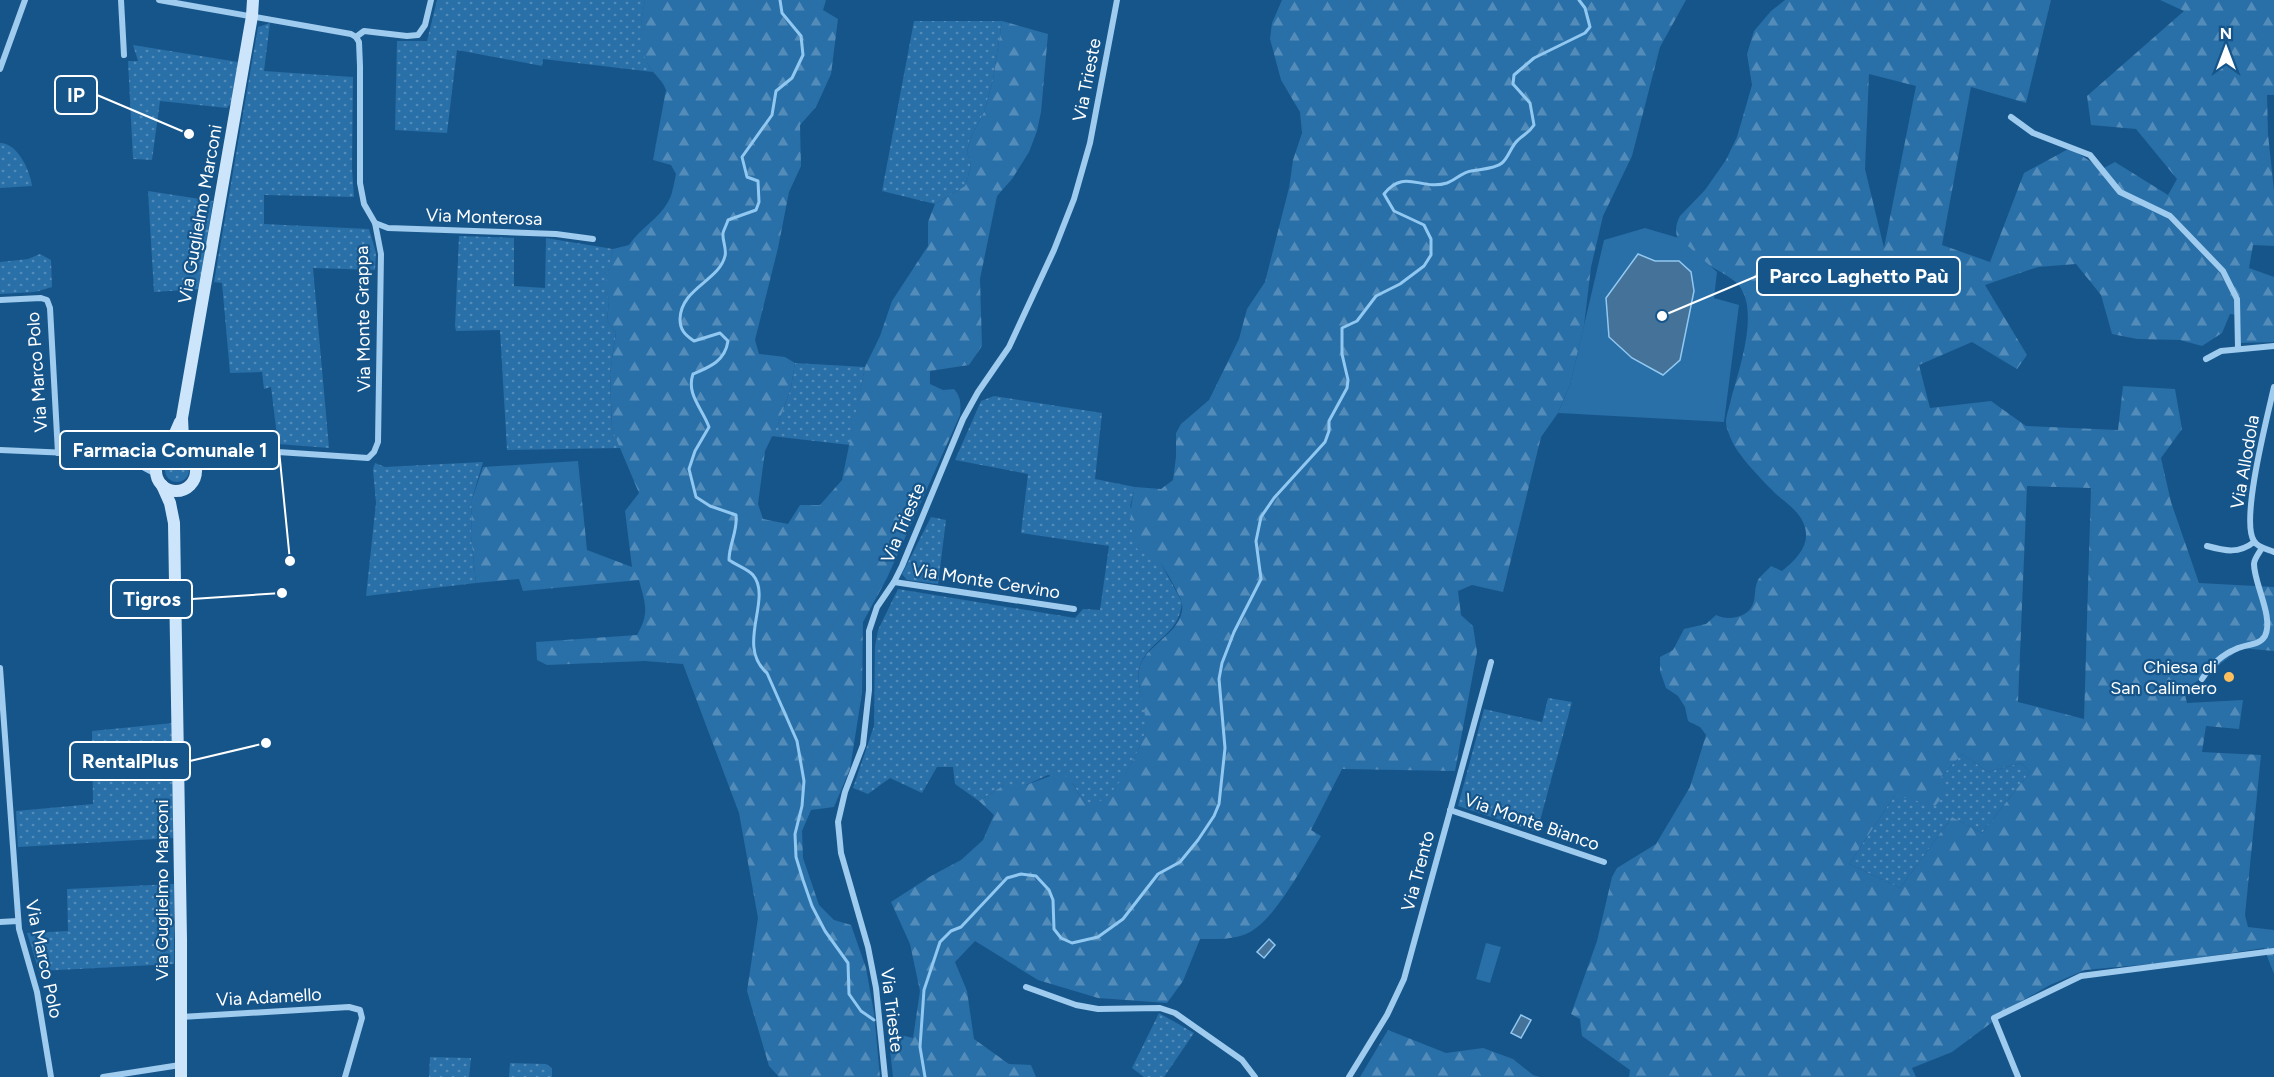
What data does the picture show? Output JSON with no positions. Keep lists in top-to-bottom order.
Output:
{
  "streets": {
    "street": [
      "Via Trieste",
      "Via Guglielmo Marconi",
      "Via Monterosa",
      "Via Monte Grappa",
      "Via Marco Polo",
      "Via Allodola",
      "Via Monte Cervino",
      "Via Monte Bianco",
      "Via Trento",
      "Via Adamello"
    ]
  },
  "crossings": [
    ["Via Trieste", "Via Monte Cervino"],
    ["Via Guglielmo Marconi", "Via Adamello"],
    ["Via Monterosa", "Via Monte Grappa"],
    ["Via Monte Bianco", "Via Trento"]
  ],
  "places": [
    "IP",
    "Parco Laghetto Paù",
    "Farmacia Comunale 1",
    "Tigros",
    "Chiesa di San Calimero",
    "RentalPlus"
  ],
  "north": "top"
}
